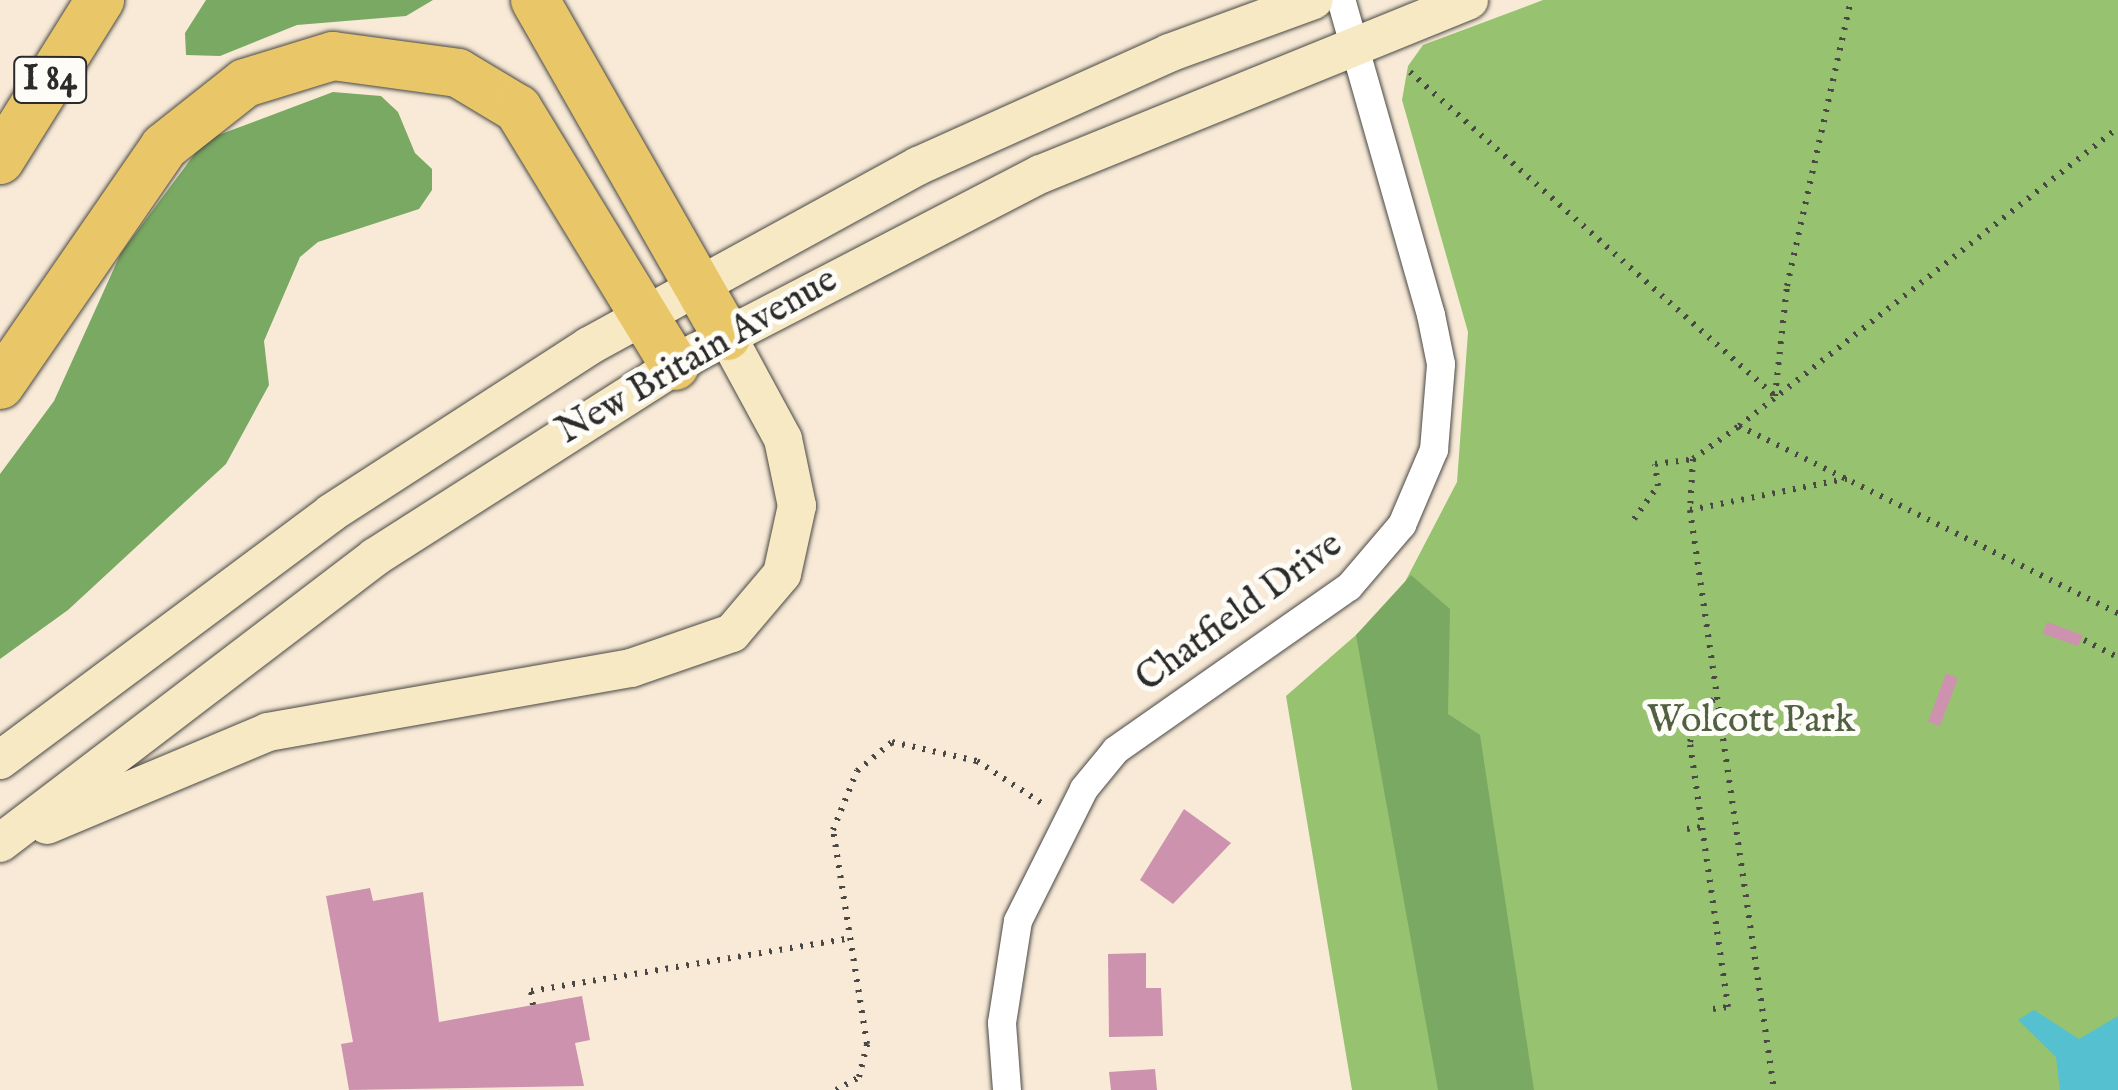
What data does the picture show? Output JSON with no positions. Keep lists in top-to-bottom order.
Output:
{
  "streets": {
    "highway": ["I 84"],
    "main road": ["New Britain Avenue"],
    "street": ["Chatfield Drive"]
  },
  "crossings": [
    ["New Britain Avenue", "Chatfield Drive"]
  ],
  "parks": ["Wolcott Park"]
}
